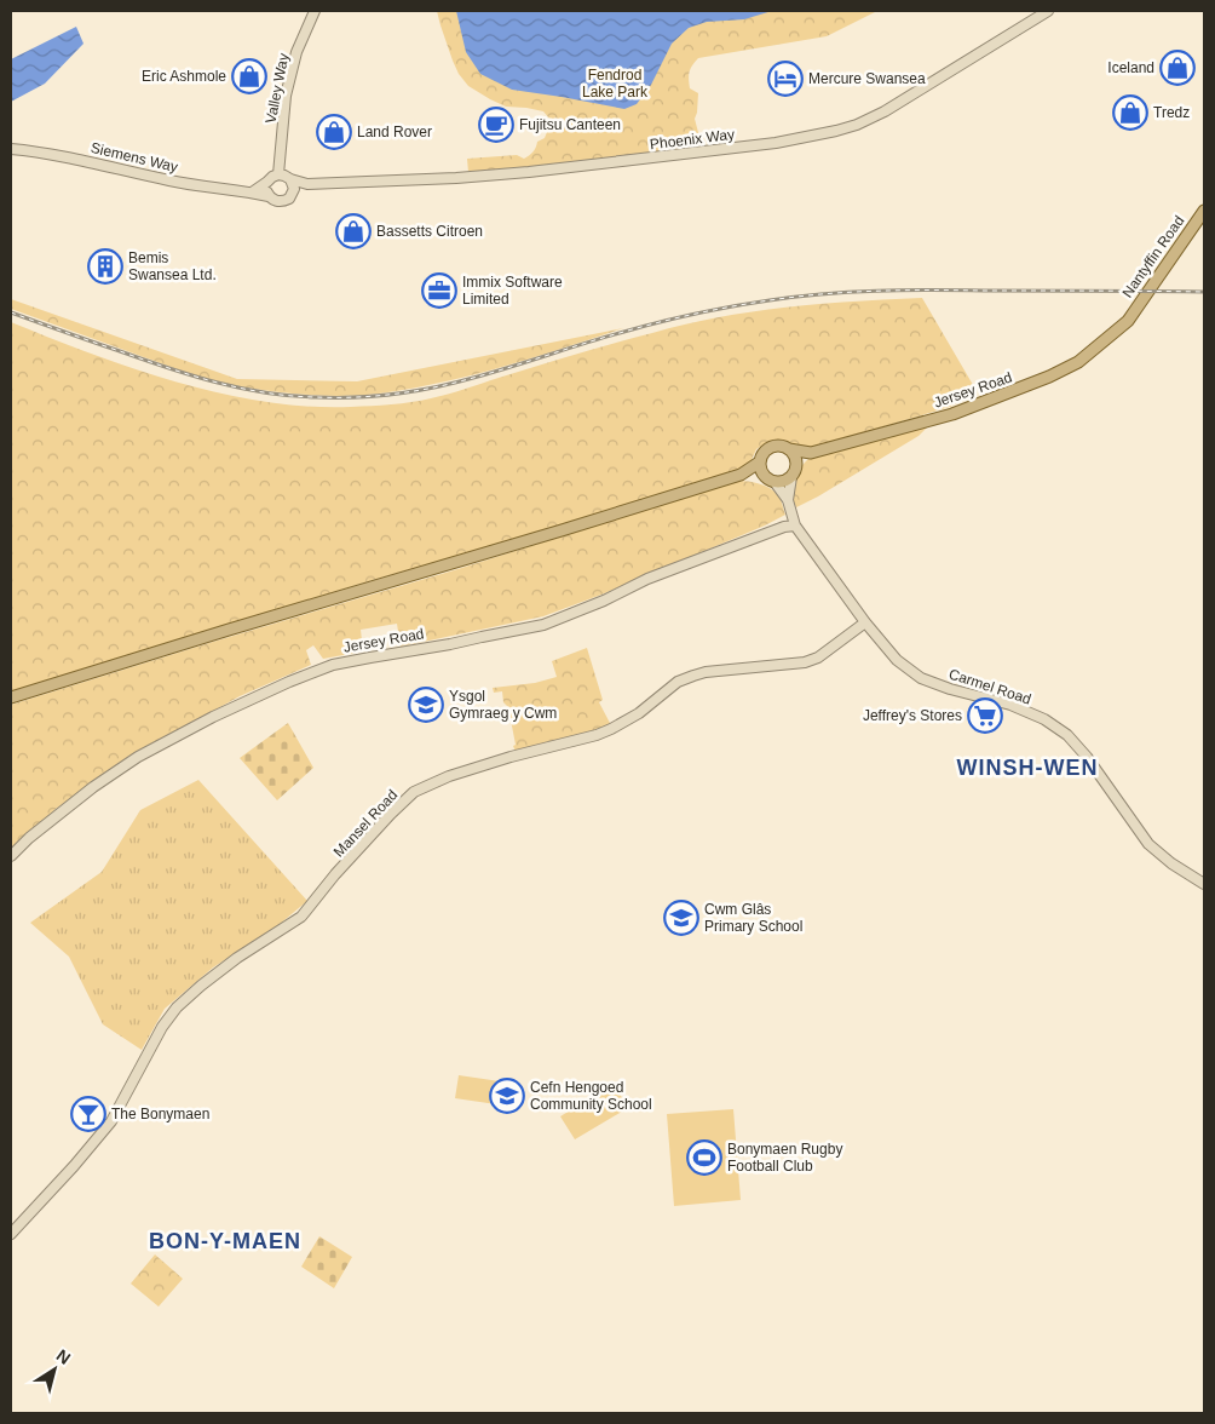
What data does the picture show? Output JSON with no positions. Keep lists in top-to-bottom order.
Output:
{
  "streets": {
    "main road": ["Nantyffin Road", "Jersey Road"],
    "street": [
      "Valley Way",
      "Phoenix Way",
      "Siemens Way",
      "Carmel Road",
      "Mansel Road"
    ]
  },
  "crossings": [
    ["Valley Way", "Phoenix Way"],
    ["Valley Way", "Siemens Way"],
    ["Phoenix Way", "Siemens Way"],
    ["Nantyffin Road", "Jersey Road"],
    ["Jersey Road", "Carmel Road"],
    ["Carmel Road", "Mansel Road"]
  ],
  "districts": ["WINSH-WEN", "BON-Y-MAEN"],
  "parks": ["Fendrod Lake Park"],
  "places": {
    "shop": [
      "Iceland",
      "Eric Ashmole",
      "Tredz",
      "Land Rover",
      "Bassetts Citroen"
    ],
    "hotel": ["Mercure Swansea"],
    "cafe": ["Fujitsu Canteen"],
    "building": ["Bemis Swansea Ltd."],
    "office": ["Immix Software Limited"],
    "school or university": ["Ysgol Gymraeg y Cwm", "Cwm Glâs Primary School", "Cefn Hengoed Community School"],
    "supermarket": ["Jeffrey's Stores"],
    "bar": ["The Bonymaen"],
    "sports": ["Bonymaen Rugby Football Club"]
  },
  "north": "top right"
}
